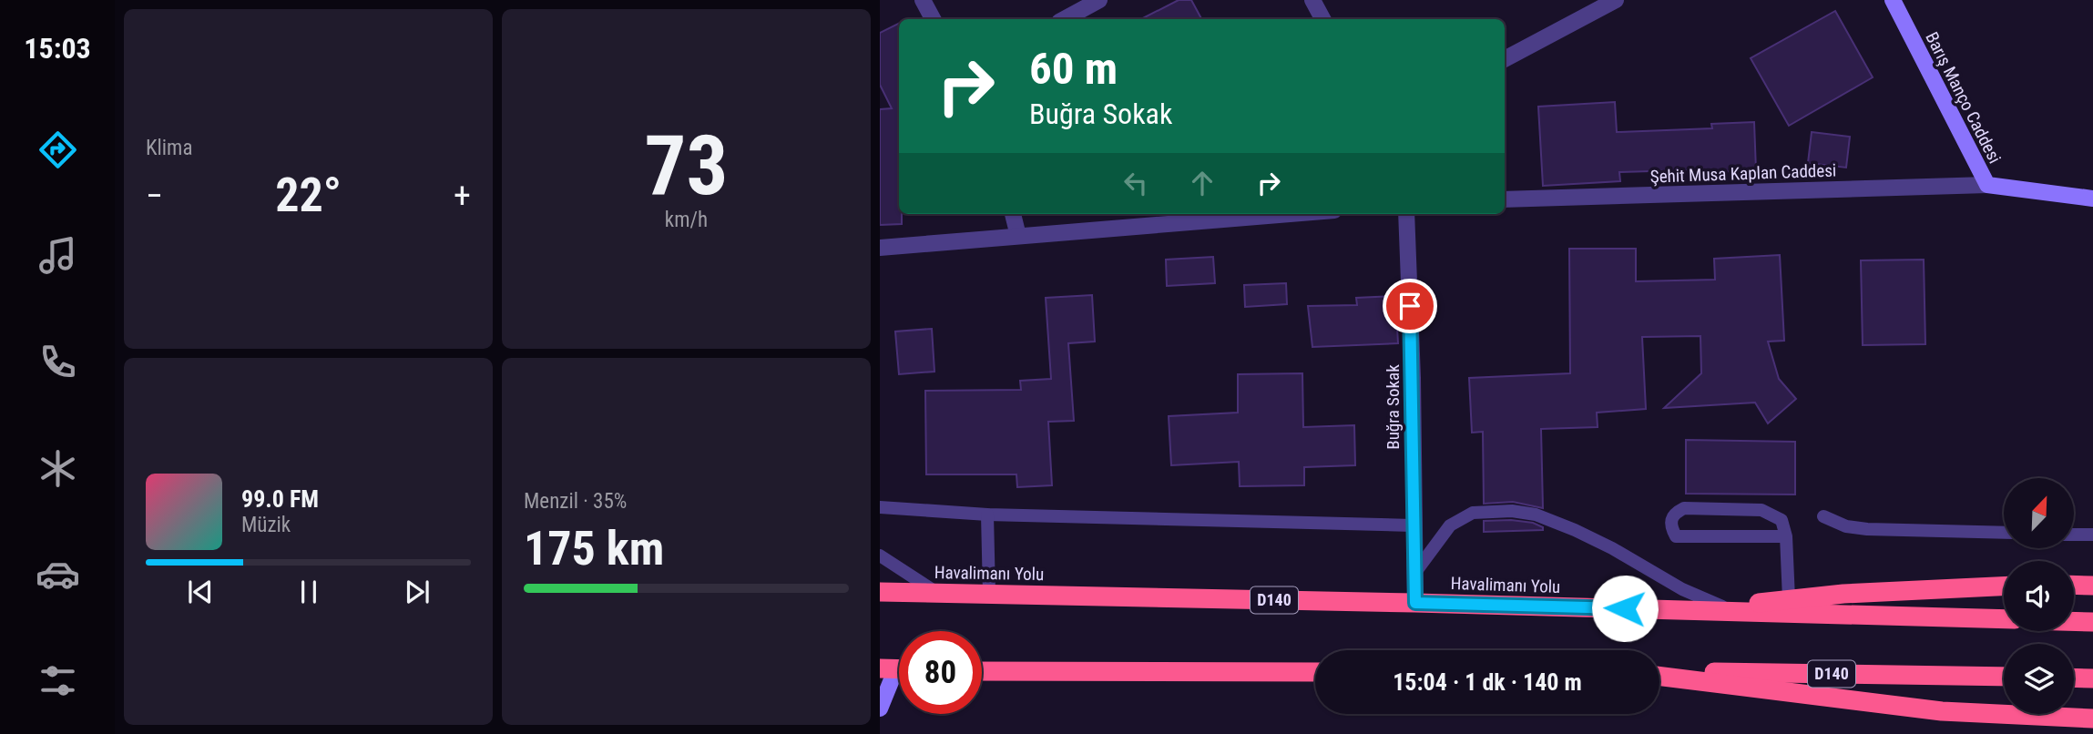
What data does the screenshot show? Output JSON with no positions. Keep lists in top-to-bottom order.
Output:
{
  "streets": {
    "highway": ["Havalimanı Yolu", "D140"],
    "street": ["Barış Manço Caddesi", "Şehit Musa Kaplan Caddesi", "Buğra Sokak"]
  },
  "crossings": [
    ["Barış Manço Caddesi", "Şehit Musa Kaplan Caddesi"],
    ["Buğra Sokak", "Havalimanı Yolu"]
  ],
  "north": "top right",
  "page": {
    "tabs": "15:03",
    "tile": [
      "Klima",
      ["73", "km/h"],
      ["Menzil · 35%", "175 km"]
    ],
    "turn": ["60 m", "Buğra Sokak"],
    "heat": ["−", "22°", "+"],
    "song": ["99.0 FM", "Müzik"],
    "limit": "80",
    "trip": "15:04 · 1 dk · 140 m"
  }
}
